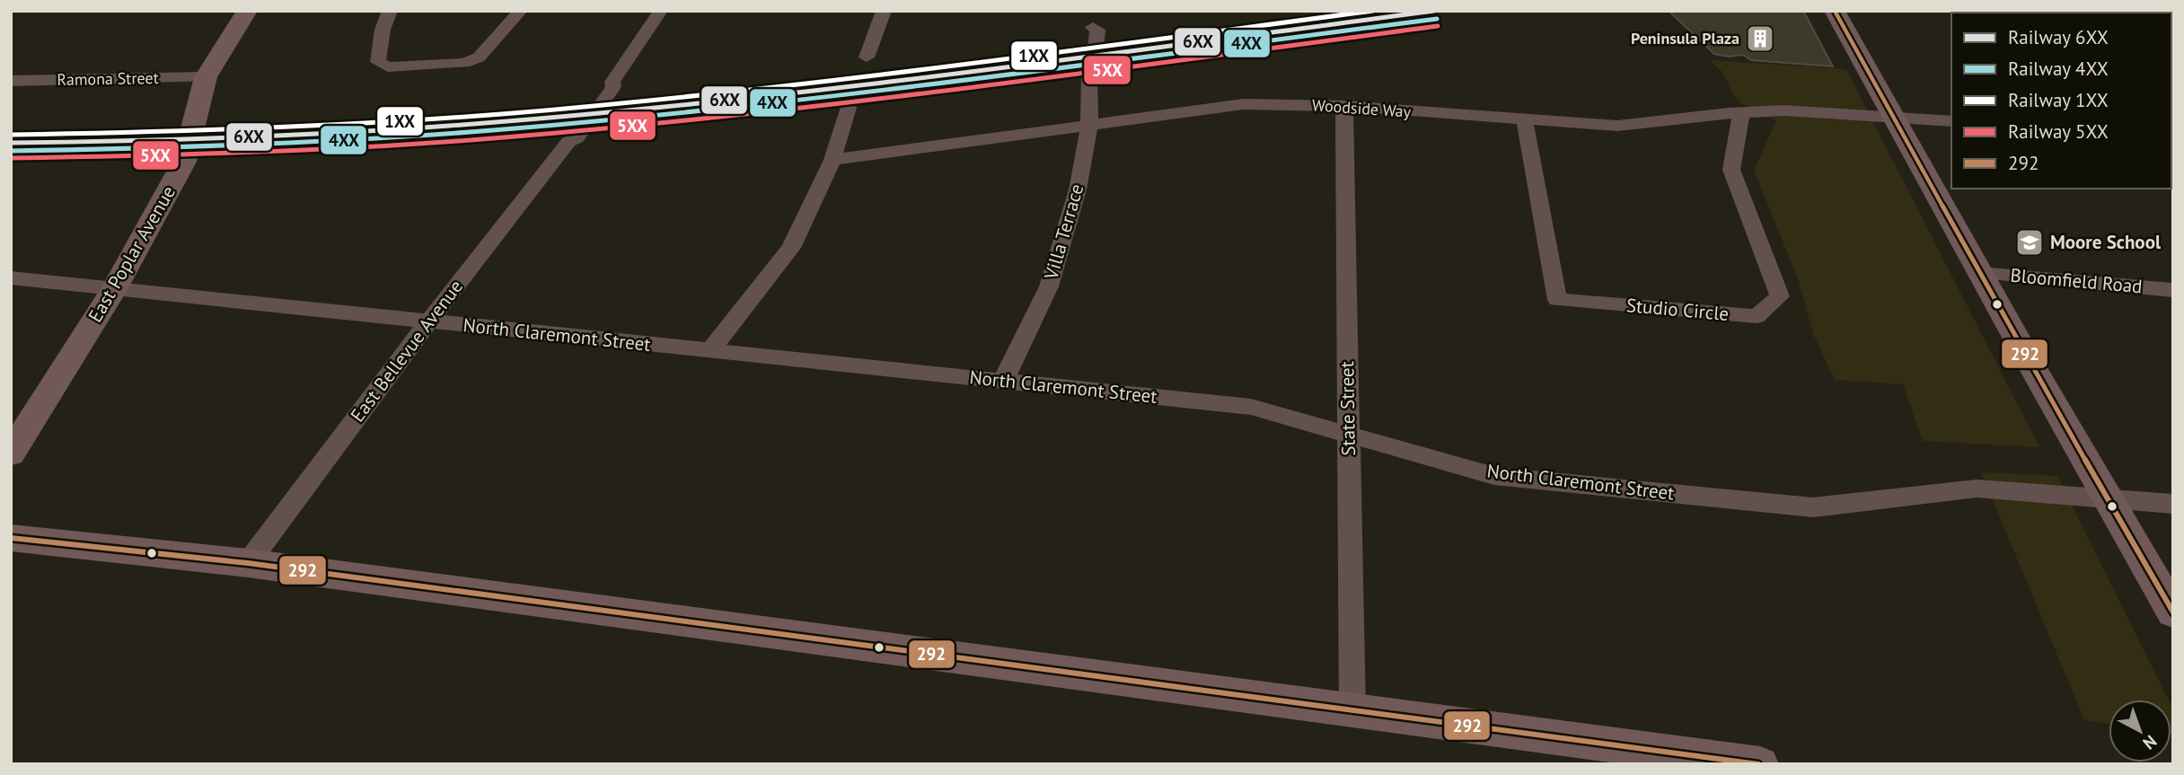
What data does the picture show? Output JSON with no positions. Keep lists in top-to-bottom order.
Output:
{
  "streets": {
    "main road": ["East Poplar Avenue"],
    "street": [
      "Ramona Street",
      "Woodside Way",
      "Villa Terrace",
      "Bloomfield Road",
      "Studio Circle",
      "North Claremont Street",
      "East Bellevue Avenue",
      "State Street"
    ]
  },
  "crossings": [
    ["Ramona Street", "East Poplar Avenue"],
    ["Woodside Way", "Villa Terrace"],
    ["Woodside Way", "Studio Circle"],
    ["Woodside Way", "State Street"],
    ["Villa Terrace", "North Claremont Street"],
    ["East Poplar Avenue", "North Claremont Street"],
    ["North Claremont Street", "East Bellevue Avenue"],
    ["North Claremont Street", "State Street"]
  ],
  "places": {
    "building": ["Peninsula Plaza"],
    "school or university": ["Moore School"]
  },
  "lines": [
    "rail line 6XX",
    "rail line 1XX",
    "transit line 292",
    "rail line 4XX",
    "rail line 5XX"
  ],
  "legend": [
    "Railway 6XX",
    "Railway 4XX",
    "Railway 1XX",
    "Railway 5XX",
    "292"
  ],
  "north": "bottom right"
}
